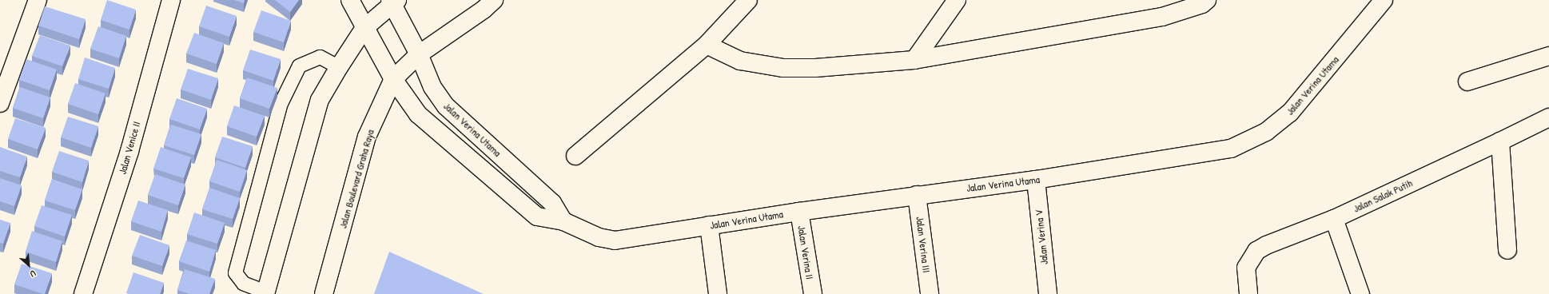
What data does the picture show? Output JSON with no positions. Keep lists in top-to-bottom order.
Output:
{
  "streets": {
    "street": [
      "Jalan Verina Utama",
      "Jalan Venice II",
      "Jalan Boulevard Graha Raya",
      "Jalan Salak Putih",
      "Jalan Verina V",
      "Jalan Verina III",
      "Jalan Verina II"
    ]
  },
  "crossings": [
    ["Jalan Verina Utama", "Jalan Boulevard Graha Raya"],
    ["Jalan Verina Utama", "Jalan Verina V"],
    ["Jalan Verina Utama", "Jalan Verina III"],
    ["Jalan Verina Utama", "Jalan Verina II"]
  ],
  "north": "bottom right"
}
